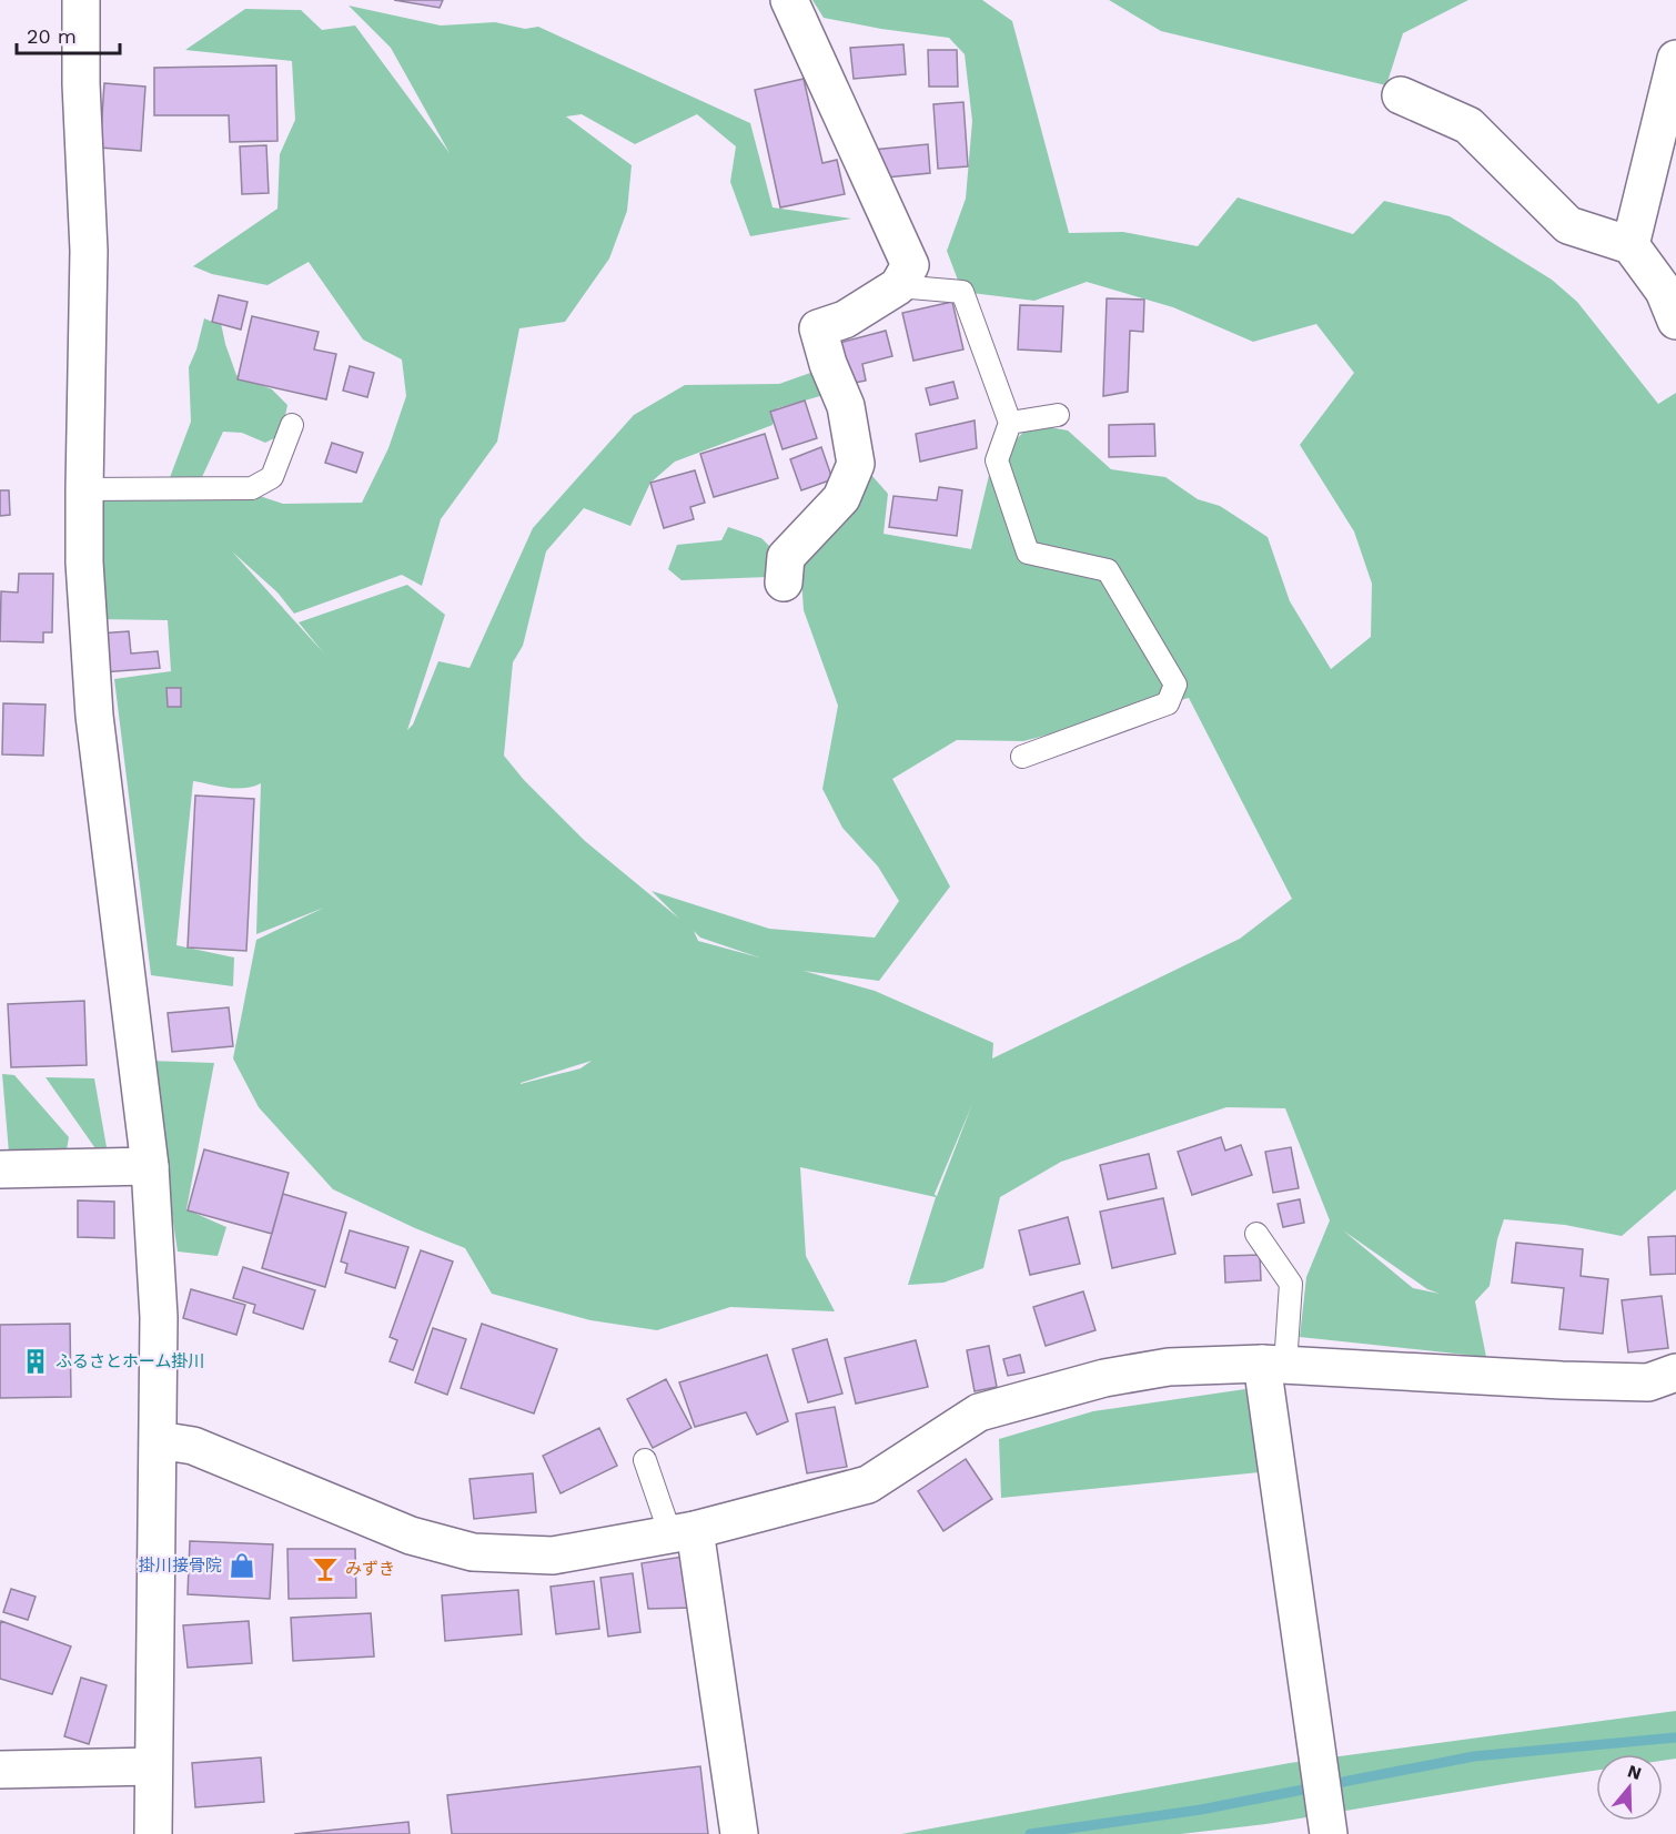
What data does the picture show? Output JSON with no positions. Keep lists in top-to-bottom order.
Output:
{
  "places": {
    "building": ["ふるさとホーム掛川"],
    "shop": ["掛川接骨院"],
    "bar": ["みずき"]
  },
  "scale_bar": "20 m",
  "north": "top"
}
